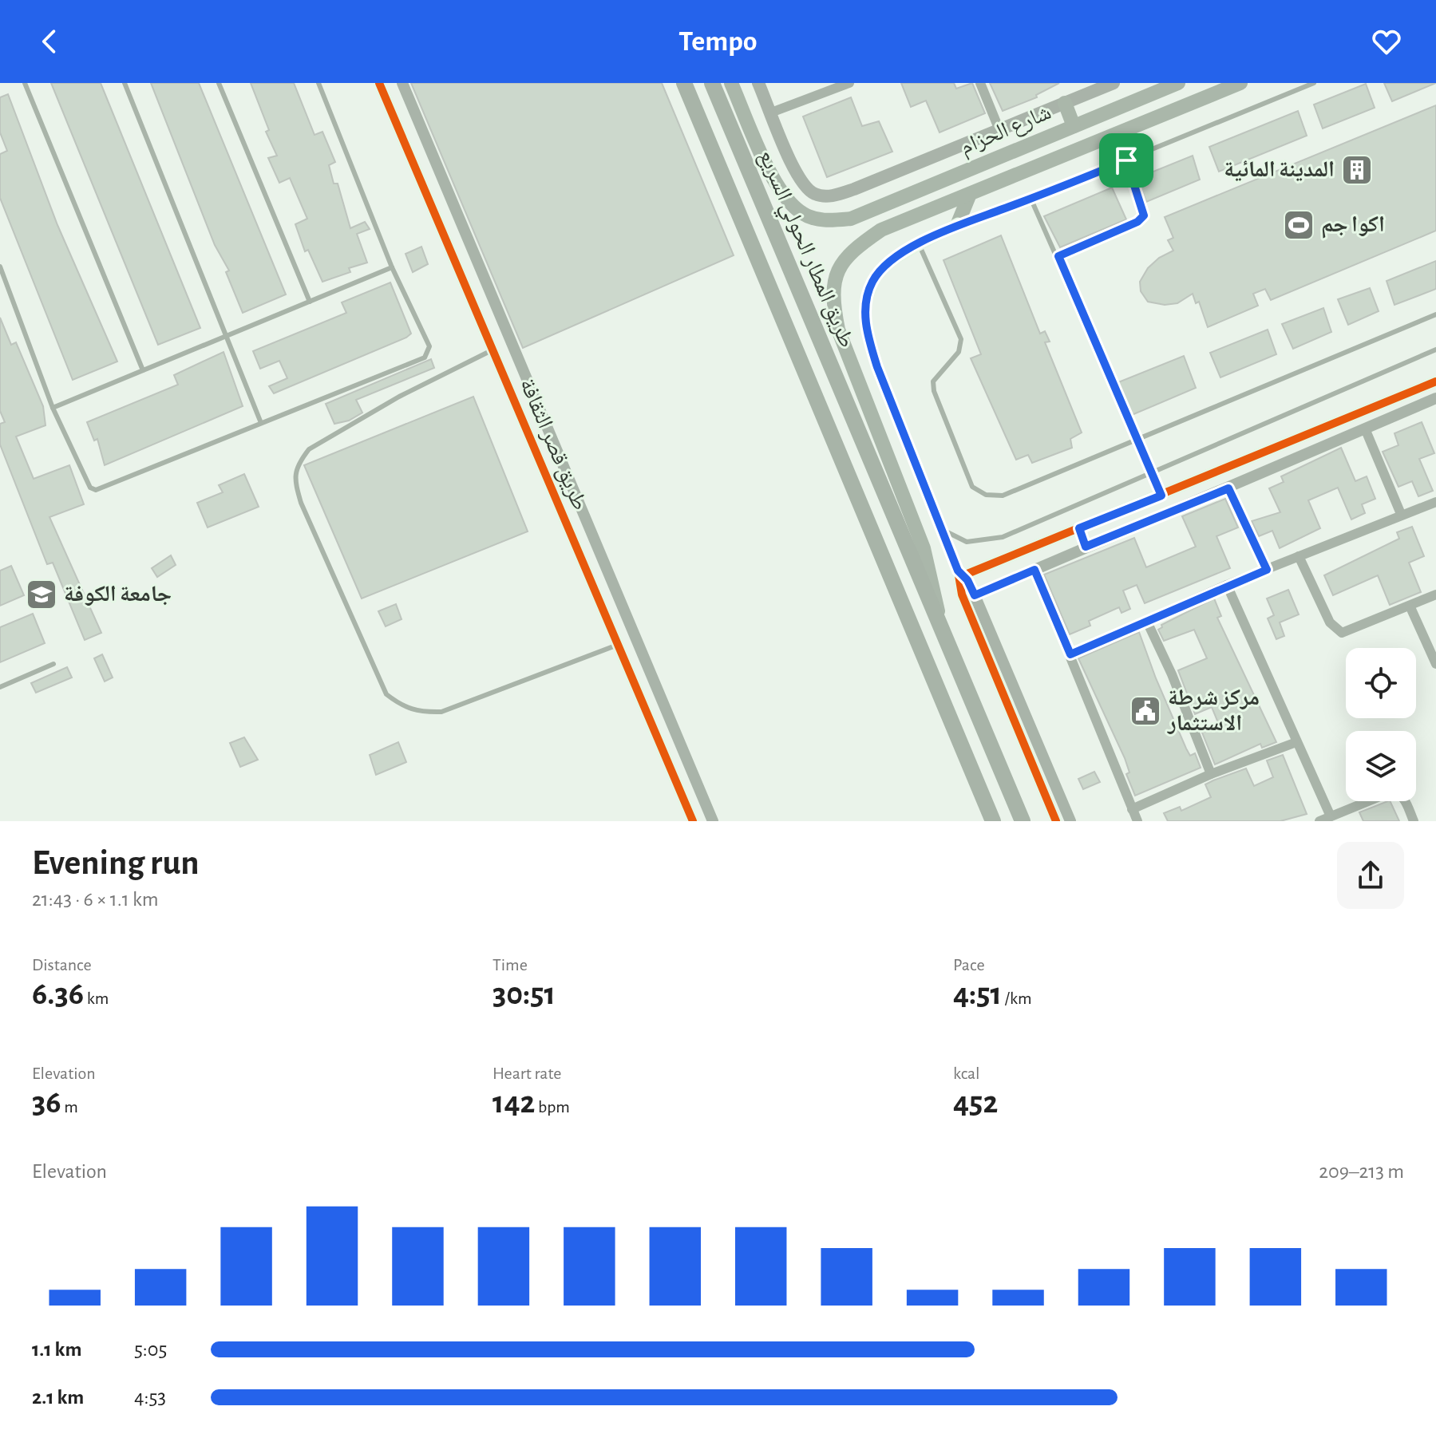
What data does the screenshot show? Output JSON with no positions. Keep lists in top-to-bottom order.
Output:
{
  "streets": {
    "highway": ["طريق المطار الحولي السريع"],
    "main road": ["شارع الحزام"],
    "street": ["طريق قصر الثقافة"]
  },
  "crossings": [
    ["شارع الحزام", "طريق المطار الحولي السريع"]
  ],
  "places": {
    "building": ["المدينة المائية"],
    "sports": ["اكوا جم"],
    "school or university": ["جامعة الكوفة"],
    "public building": ["مركز شرطة الاستثمار"]
  },
  "page": {
    "header": "Tempo",
    "heading": ["Evening run", "21:43 · 6 × 1.1 km"],
    "stats": [
      ["Distance", "6.36 km"],
      ["Time", "30:51"],
      ["Pace", "4:51 /km"],
      ["Elevation", "36 m"],
      ["Heart rate", "142 bpm"],
      ["kcal", "452"]
    ],
    "chart": ["Elevation", "209–213 m"],
    "list": [
      {
        "name": "1.1 km",
        "note": "5:05"
      },
      {
        "name": "2.1 km",
        "note": "4:53"
      }
    ]
  }
}
